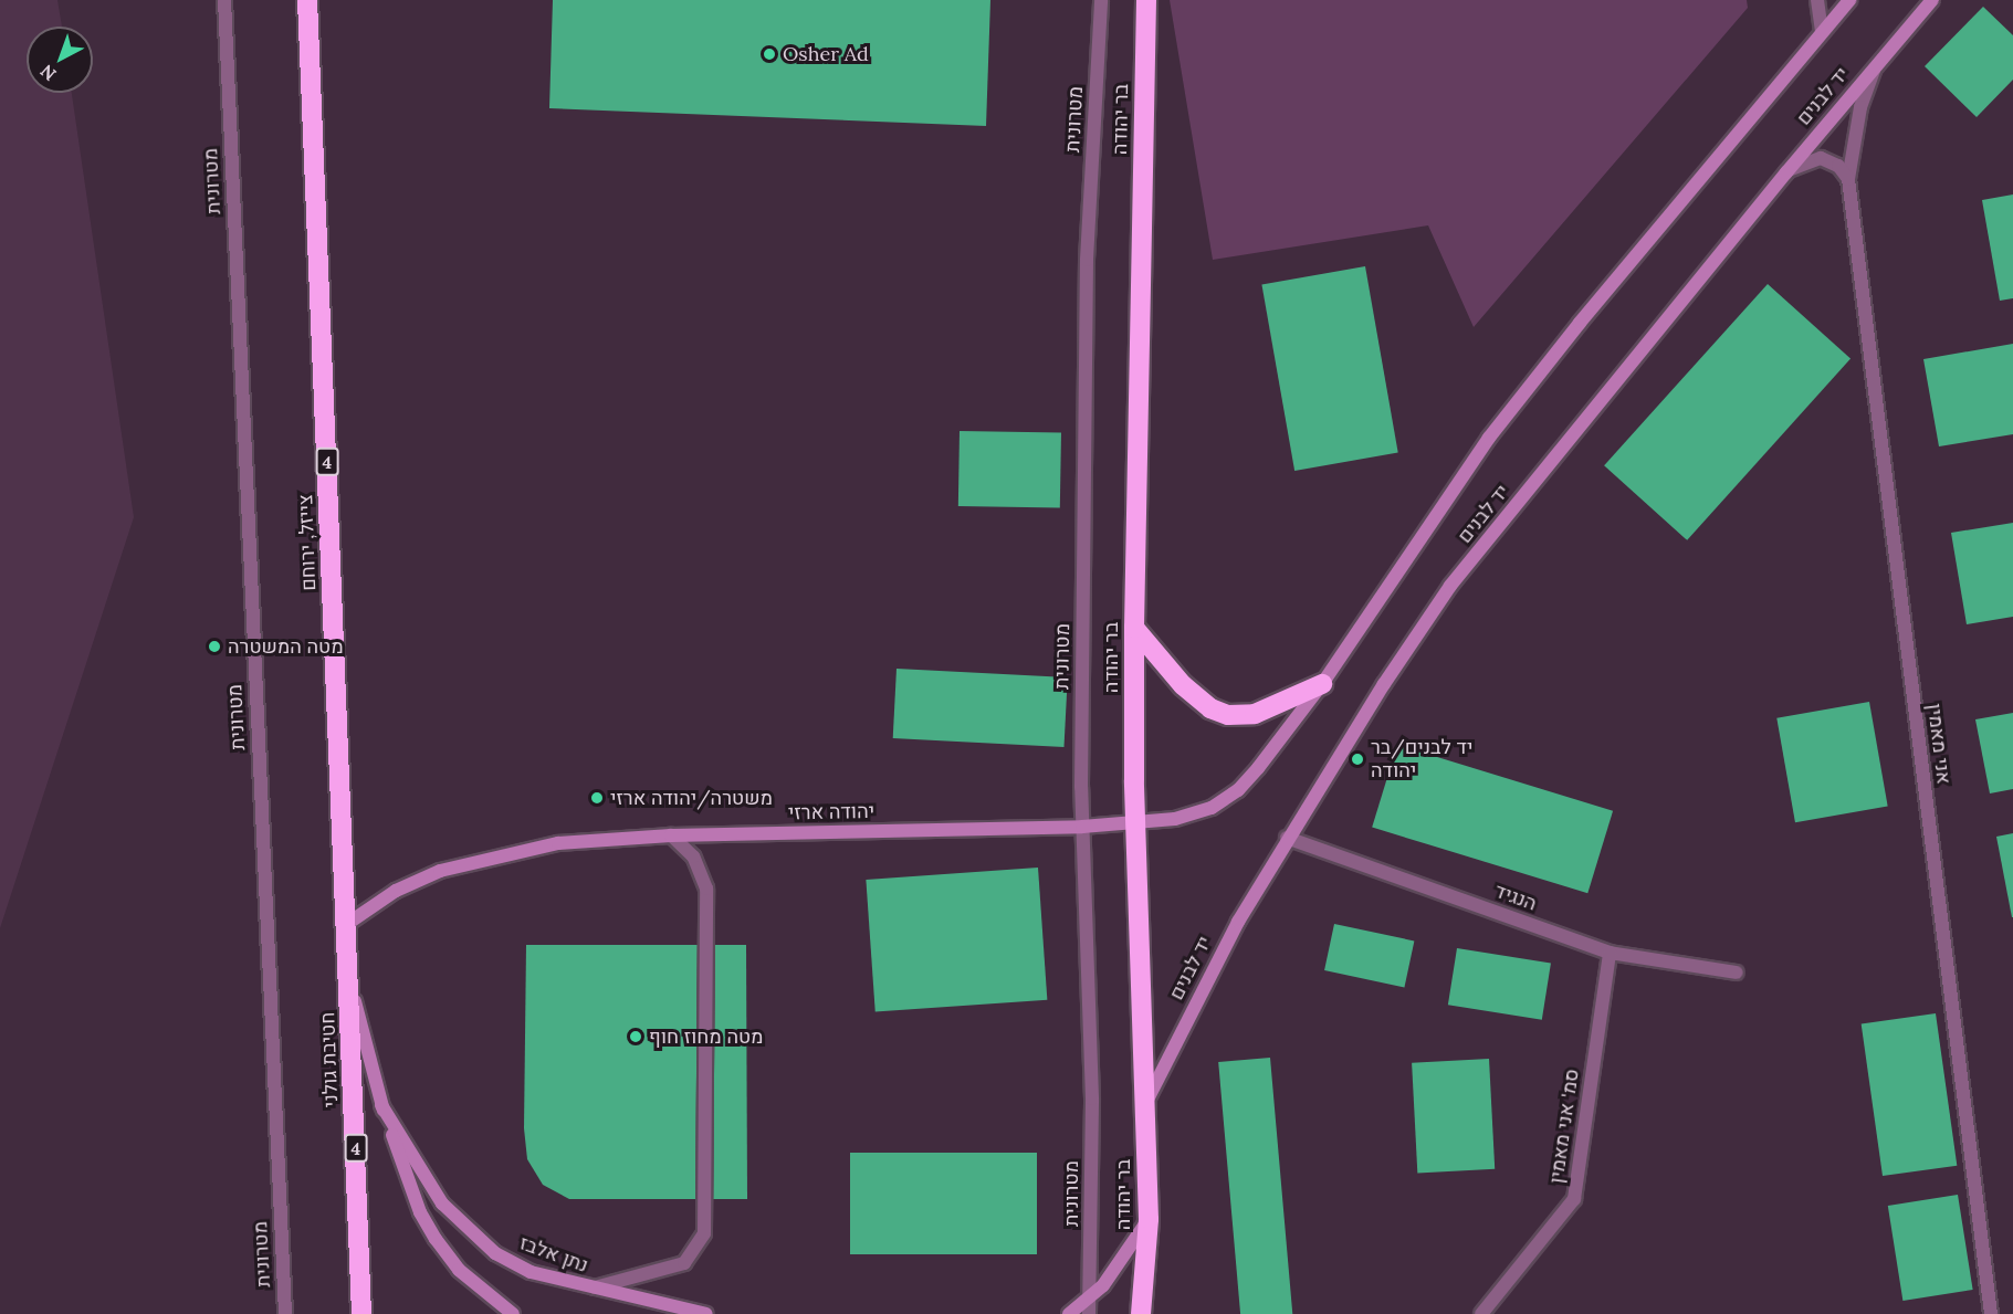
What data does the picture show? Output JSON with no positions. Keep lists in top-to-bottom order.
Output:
{
  "streets": {
    "highway": [
      "בר יהודה",
      "4",
      "צייזל, ירוחם",
      "חטיבת גולני"
    ],
    "street": [
      "יד לבנים",
      "מטרונית",
      "אני מאמין",
      "יהודה ארזי",
      "הנגיד",
      "סמ' אני מאמין",
      "נתן אלבז"
    ]
  },
  "crossings": [
    ["יד לבנים", "בר יהודה"],
    ["יד לבנים", "אני מאמין"],
    ["יד לבנים", "יהודה ארזי"],
    ["יד לבנים", "הנגיד"],
    ["מטרונית", "יהודה ארזי"],
    ["בר יהודה", "יהודה ארזי"],
    ["צייזל, ירוחם", "יהודה ארזי"],
    ["צייזל, ירוחם", "חטיבת גולני"],
    ["יהודה ארזי", "חטיבת גולני"],
    ["הנגיד", "סמ' אני מאמין"],
    ["חטיבת גולני", "נתן אלבז"]
  ],
  "places": [
    "Osher Ad",
    "מטה המשטרה",
    "יד לבנים/בר יהודה",
    "משטרה/יהודה ארזי",
    "מטה מחוז חוף"
  ],
  "north": "bottom left"
}
